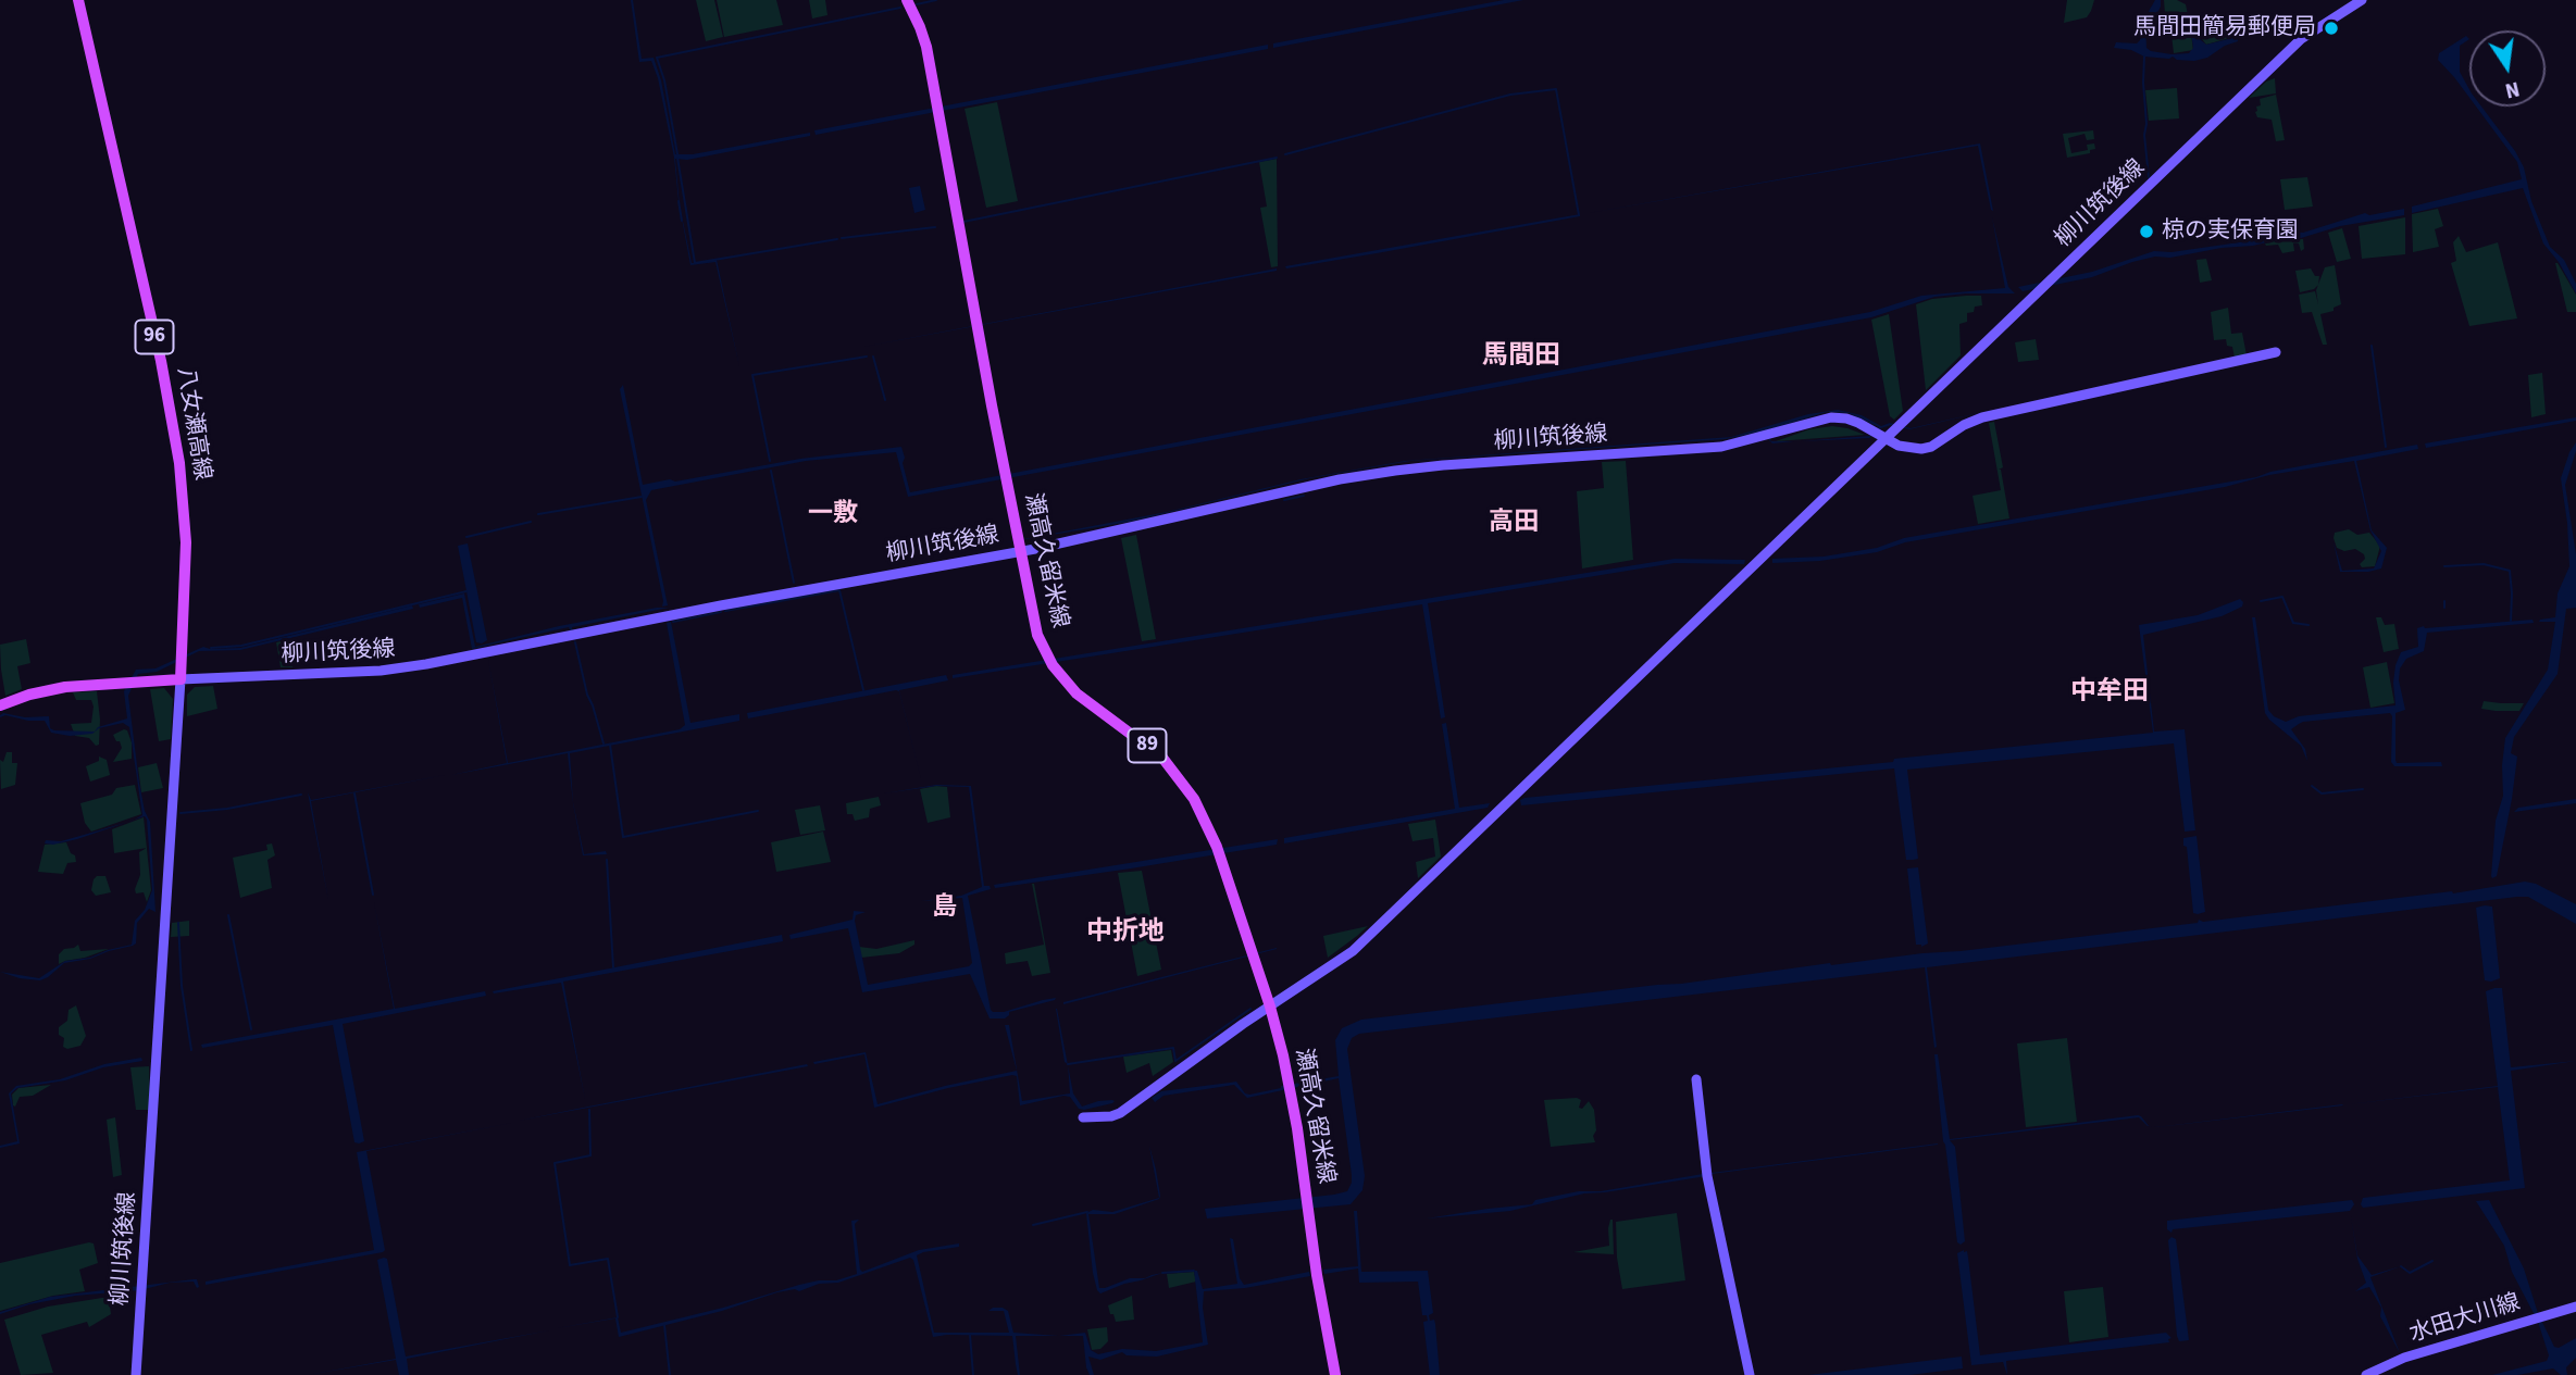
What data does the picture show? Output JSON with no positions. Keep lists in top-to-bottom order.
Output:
{
  "streets": {
    "main road": [
      "柳川筑後線",
      "96",
      "八女瀬高線",
      "瀬高久留米線",
      "89",
      "水田大川線"
    ]
  },
  "crossings": [
    ["柳川筑後線", "八女瀬高線"],
    ["柳川筑後線", "瀬高久留米線"]
  ],
  "districts": [
    "馬間田",
    "一敷",
    "高田",
    "中牟田",
    "島",
    "中折地"
  ],
  "places": ["馬間田簡易郵便局", "椋の実保育園"],
  "north": "bottom"
}
